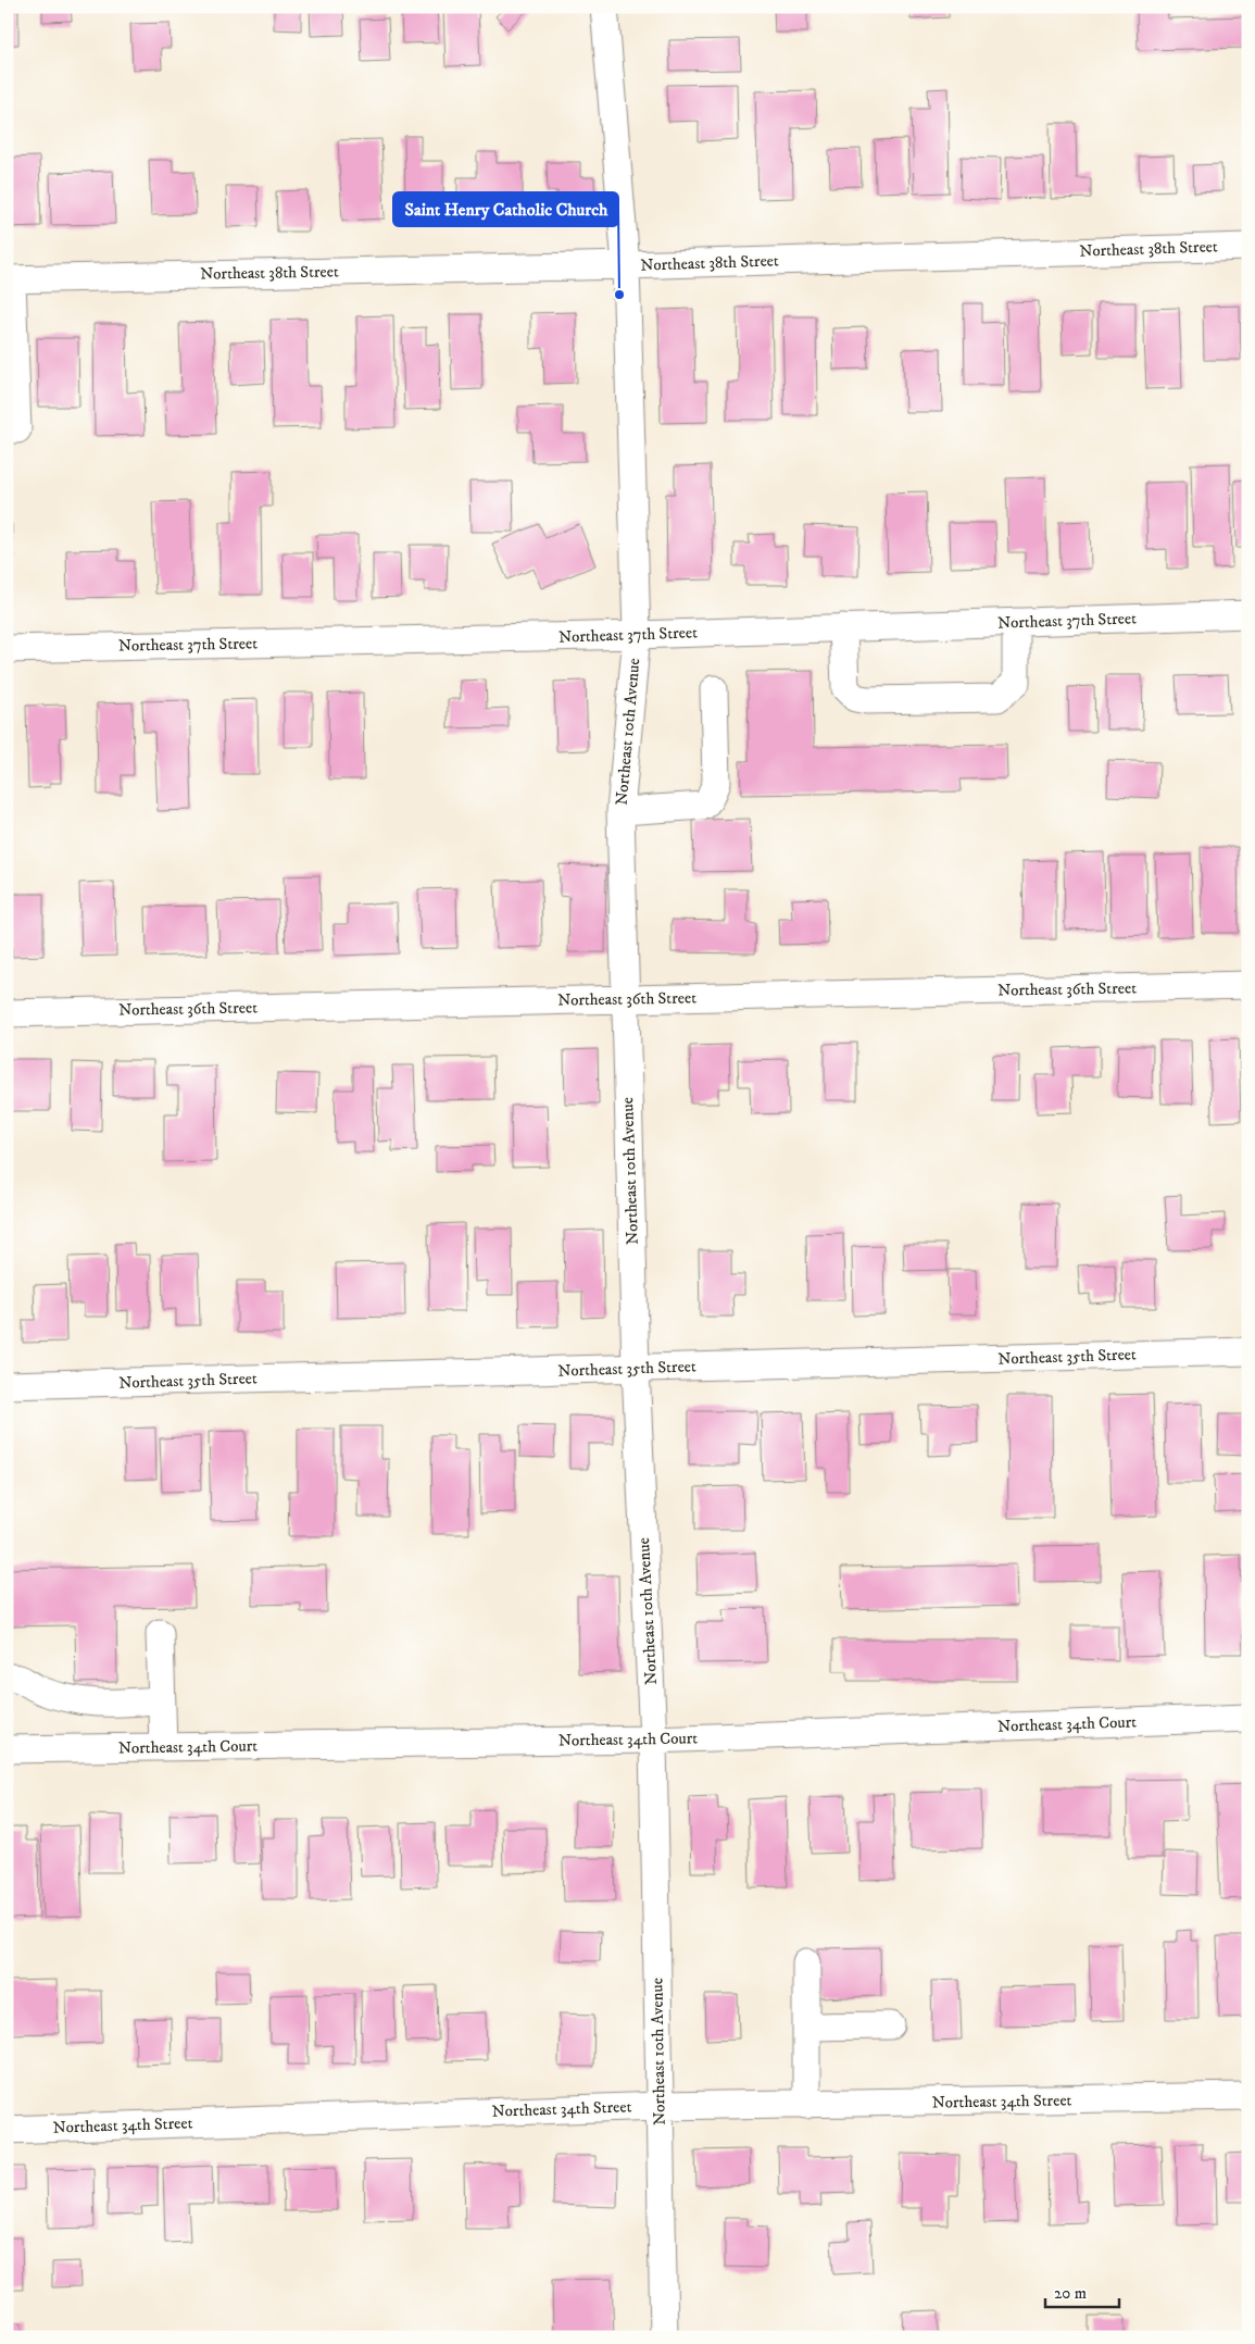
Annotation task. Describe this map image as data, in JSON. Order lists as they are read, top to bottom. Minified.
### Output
{"streets":{"street":["Northeast 38th Street","Northeast 37th Street","Northeast 10th Avenue","Northeast 36th Street","Northeast 35th Street","Northeast 34th Court","Northeast 34th Street"]},"crossings":[["Northeast 38th Street","Northeast 10th Avenue"],["Northeast 37th Street","Northeast 10th Avenue"],["Northeast 10th Avenue","Northeast 36th Street"],["Northeast 10th Avenue","Northeast 35th Street"],["Northeast 10th Avenue","Northeast 34th Court"],["Northeast 10th Avenue","Northeast 34th Street"]],"places":["Saint Henry Catholic Church"],"scale_bar":"20 m"}
